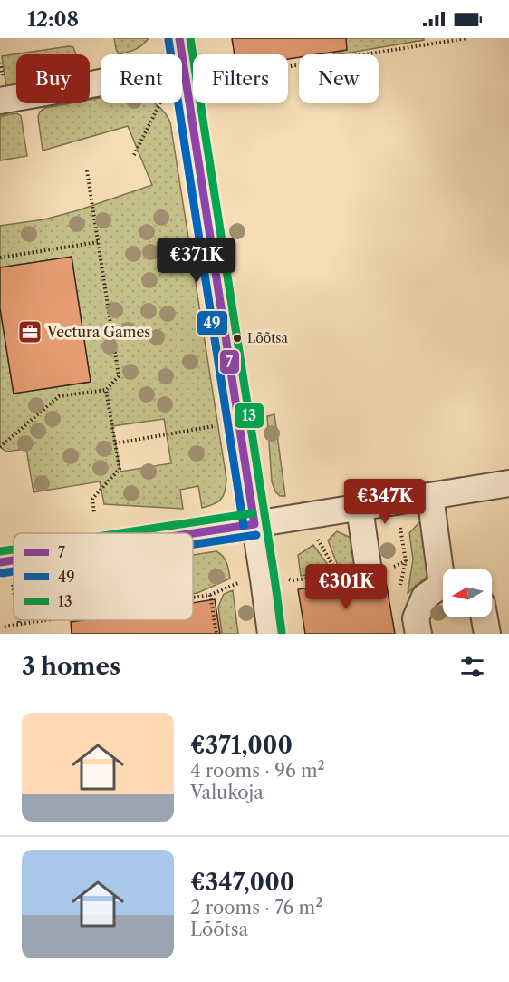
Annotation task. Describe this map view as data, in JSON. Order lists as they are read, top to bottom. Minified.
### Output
{"places":{"office":["Vectura Games"],"other":["Lõõtsa"]},"lines":["transit line 7","transit line 13","transit line 49"],"legend":["7","49","13"],"north":"left","page":{"status":"12:08","chip":["Buy","Rent","Filters","New"],"price":["€371K","€347K","€301K"],"heading":"3 homes","list":[{"name":"€371,000","note":"4 rooms · 96 m² · Valukoja"},{"name":"€347,000","note":"2 rooms · 76 m² · Lõõtsa"}]}}
